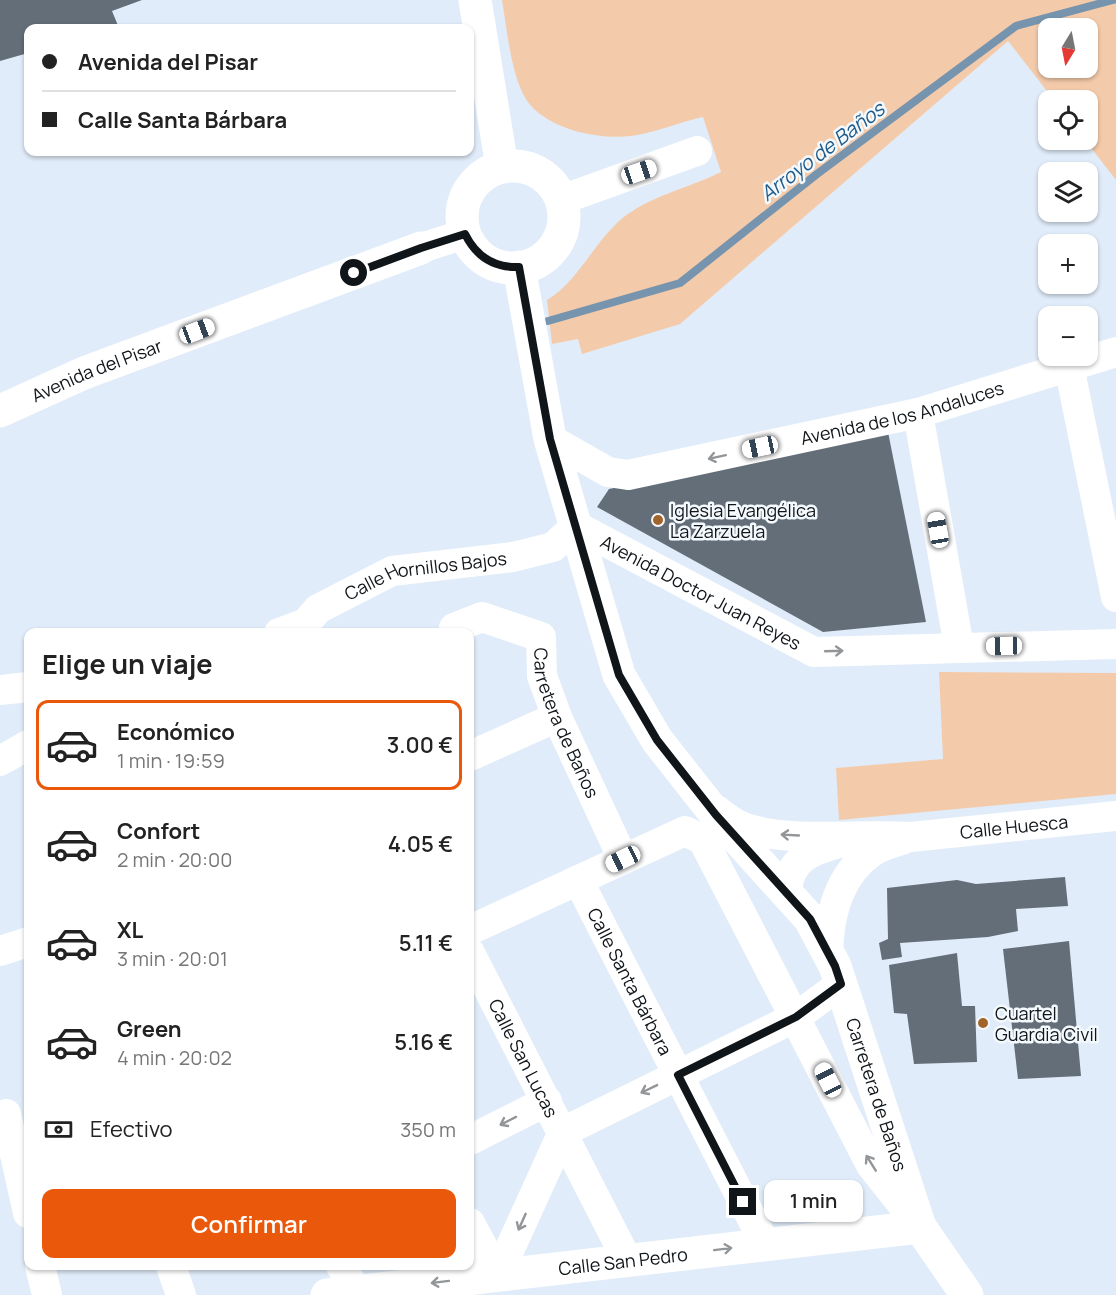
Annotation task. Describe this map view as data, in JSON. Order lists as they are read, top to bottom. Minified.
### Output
{"streets":{"main road":["Avenida del Pisar","Carretera de Baños","Calle San Pedro"],"street":["Avenida de los Andaluces","Calle Hornillos Bajos","Avenida Doctor Juan Reyes","Calle Huesca","Calle Santa Bárbara","Calle San Lucas"]},"crossings":[["Avenida del Pisar","Carretera de Baños"],["Avenida de los Andaluces","Carretera de Baños"],["Calle Hornillos Bajos","Avenida Doctor Juan Reyes"],["Calle Hornillos Bajos","Carretera de Baños"],["Avenida Doctor Juan Reyes","Carretera de Baños"],["Carretera de Baños","Calle Huesca"],["Carretera de Baños","Calle San Pedro"],["Calle Santa Bárbara","Calle San Pedro"],["Calle San Lucas","Calle San Pedro"]],"one_way":["Avenida de los Andaluces","Avenida Doctor Juan Reyes"],"water":["Arroyo de Baños"],"places":["Iglesia Evangélica La Zarzuela","Cuartel Guardia Civil"],"north":"bottom","page":{"map_buttons":["+","−"],"banner":["Avenida del Pisar","Calle Santa Bárbara"],"heading":"Elige un viaje","list":[{"name":"Económico","note":"1 min · 19:59","value":"3.00 €"},{"name":"Confort","note":"2 min · 20:00","value":"4.05 €"},{"name":"XL","note":"3 min · 20:01","value":"5.11 €"},{"name":"Green","note":"4 min · 20:02","value":"5.16 €"}],"pay":["Efectivo","350 m"],"buttons":"Confirmar","bubble":"1 min"}}
